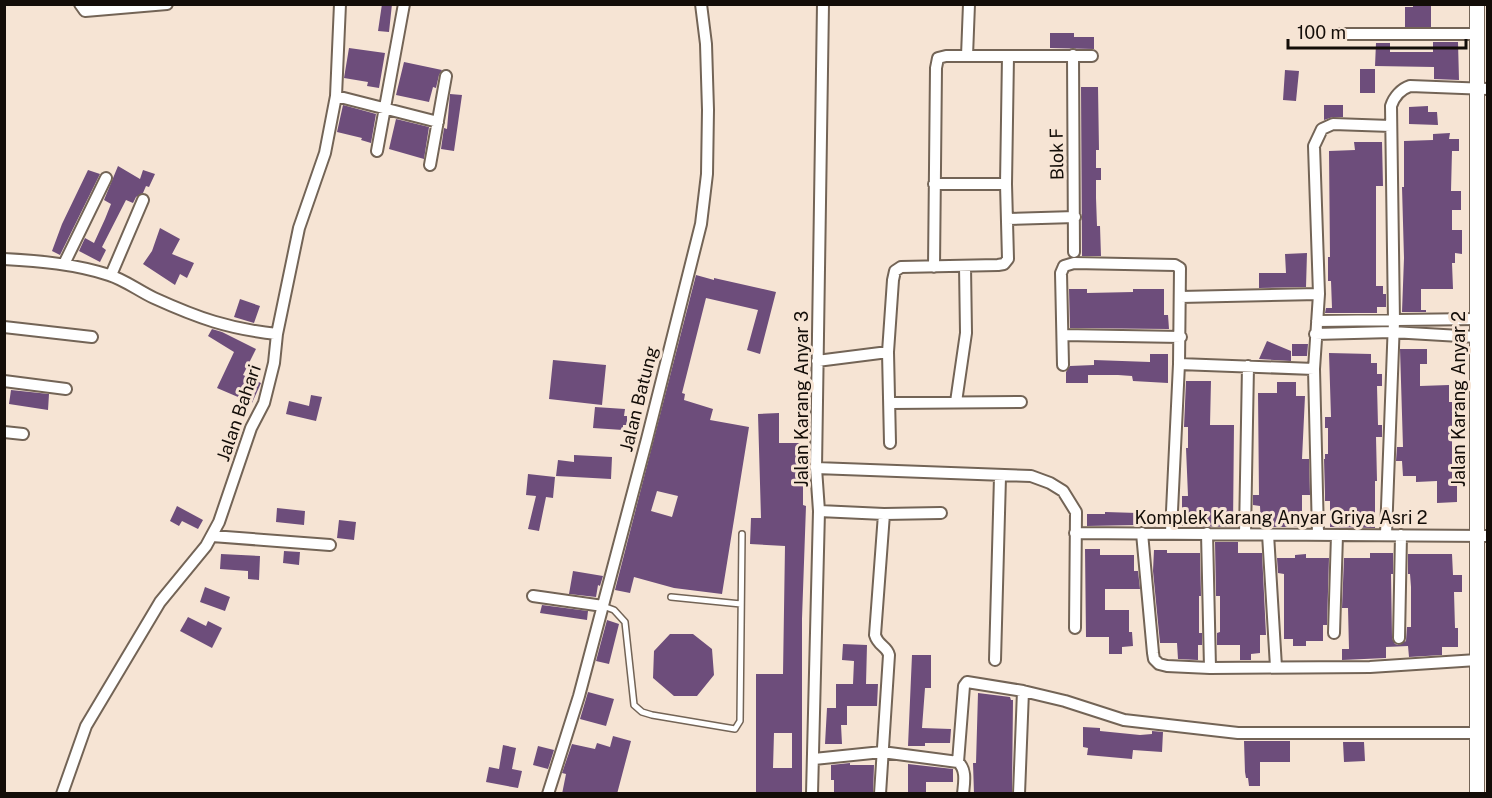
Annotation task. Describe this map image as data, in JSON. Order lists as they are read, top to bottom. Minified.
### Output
{"streets":{"street":["Blok F","Jalan Batung","Jalan Karang Anyar 3","Jalan Karang Anyar 2","Jalan Bahari","Komplek Karang Anyar Griya Asri 2"]},"crossings":[["Jalan Karang Anyar 2","Komplek Karang Anyar Griya Asri 2"]],"scale_bar":"100 m"}
